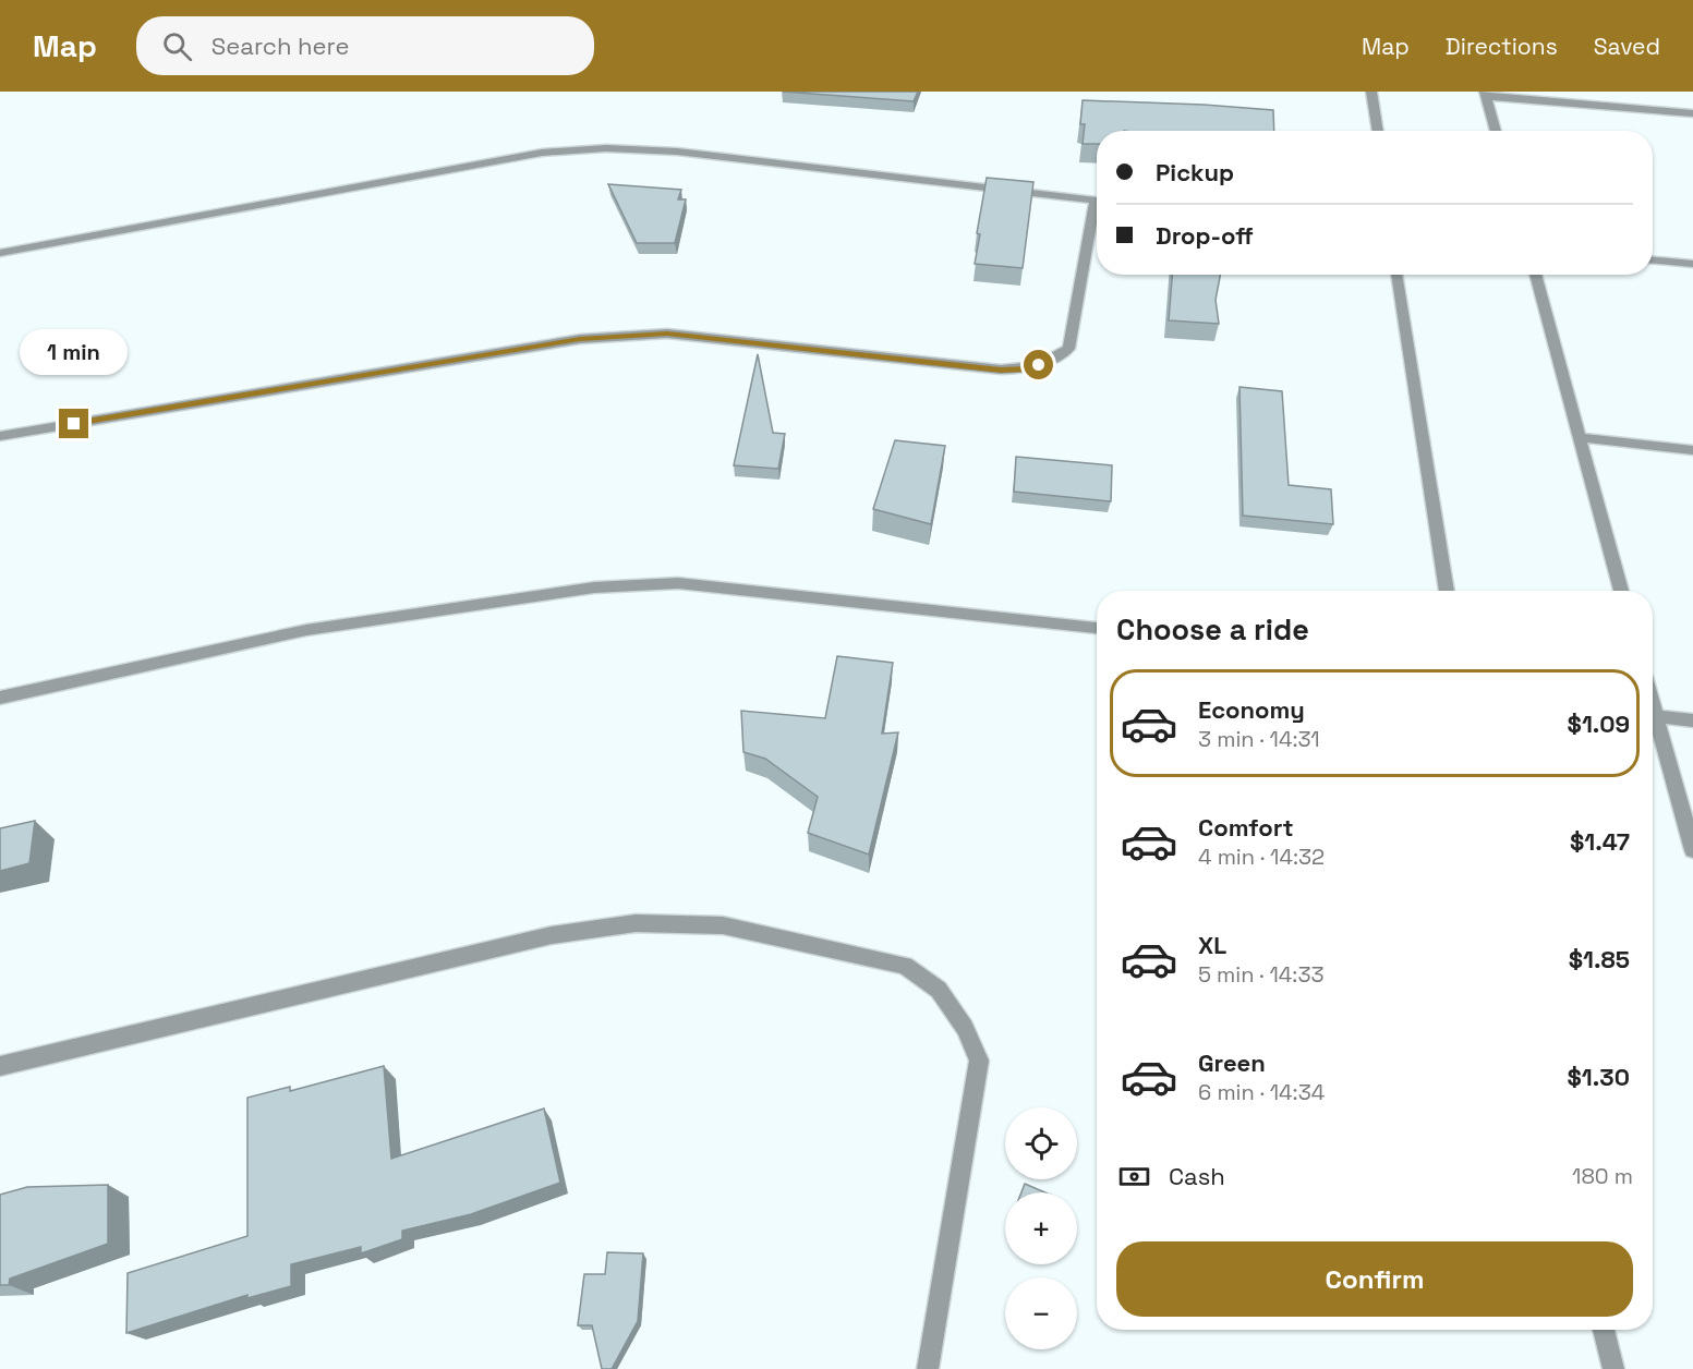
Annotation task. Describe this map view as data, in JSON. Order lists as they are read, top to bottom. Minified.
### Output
{"page":{"header":"Map","search":"Search here","nav":["Map","Directions","Saved"],"banner":["Pickup","Drop-off"],"bubble":"1 min","heading":"Choose a ride","list":[{"name":"Economy","note":"3 min · 14:31","value":"$1.09"},{"name":"Comfort","note":"4 min · 14:32","value":"$1.47"},{"name":"XL","note":"5 min · 14:33","value":"$1.85"},{"name":"Green","note":"6 min · 14:34","value":"$1.30"}],"map_buttons":["+","−"],"pay":["Cash","180 m"],"buttons":"Confirm"}}
